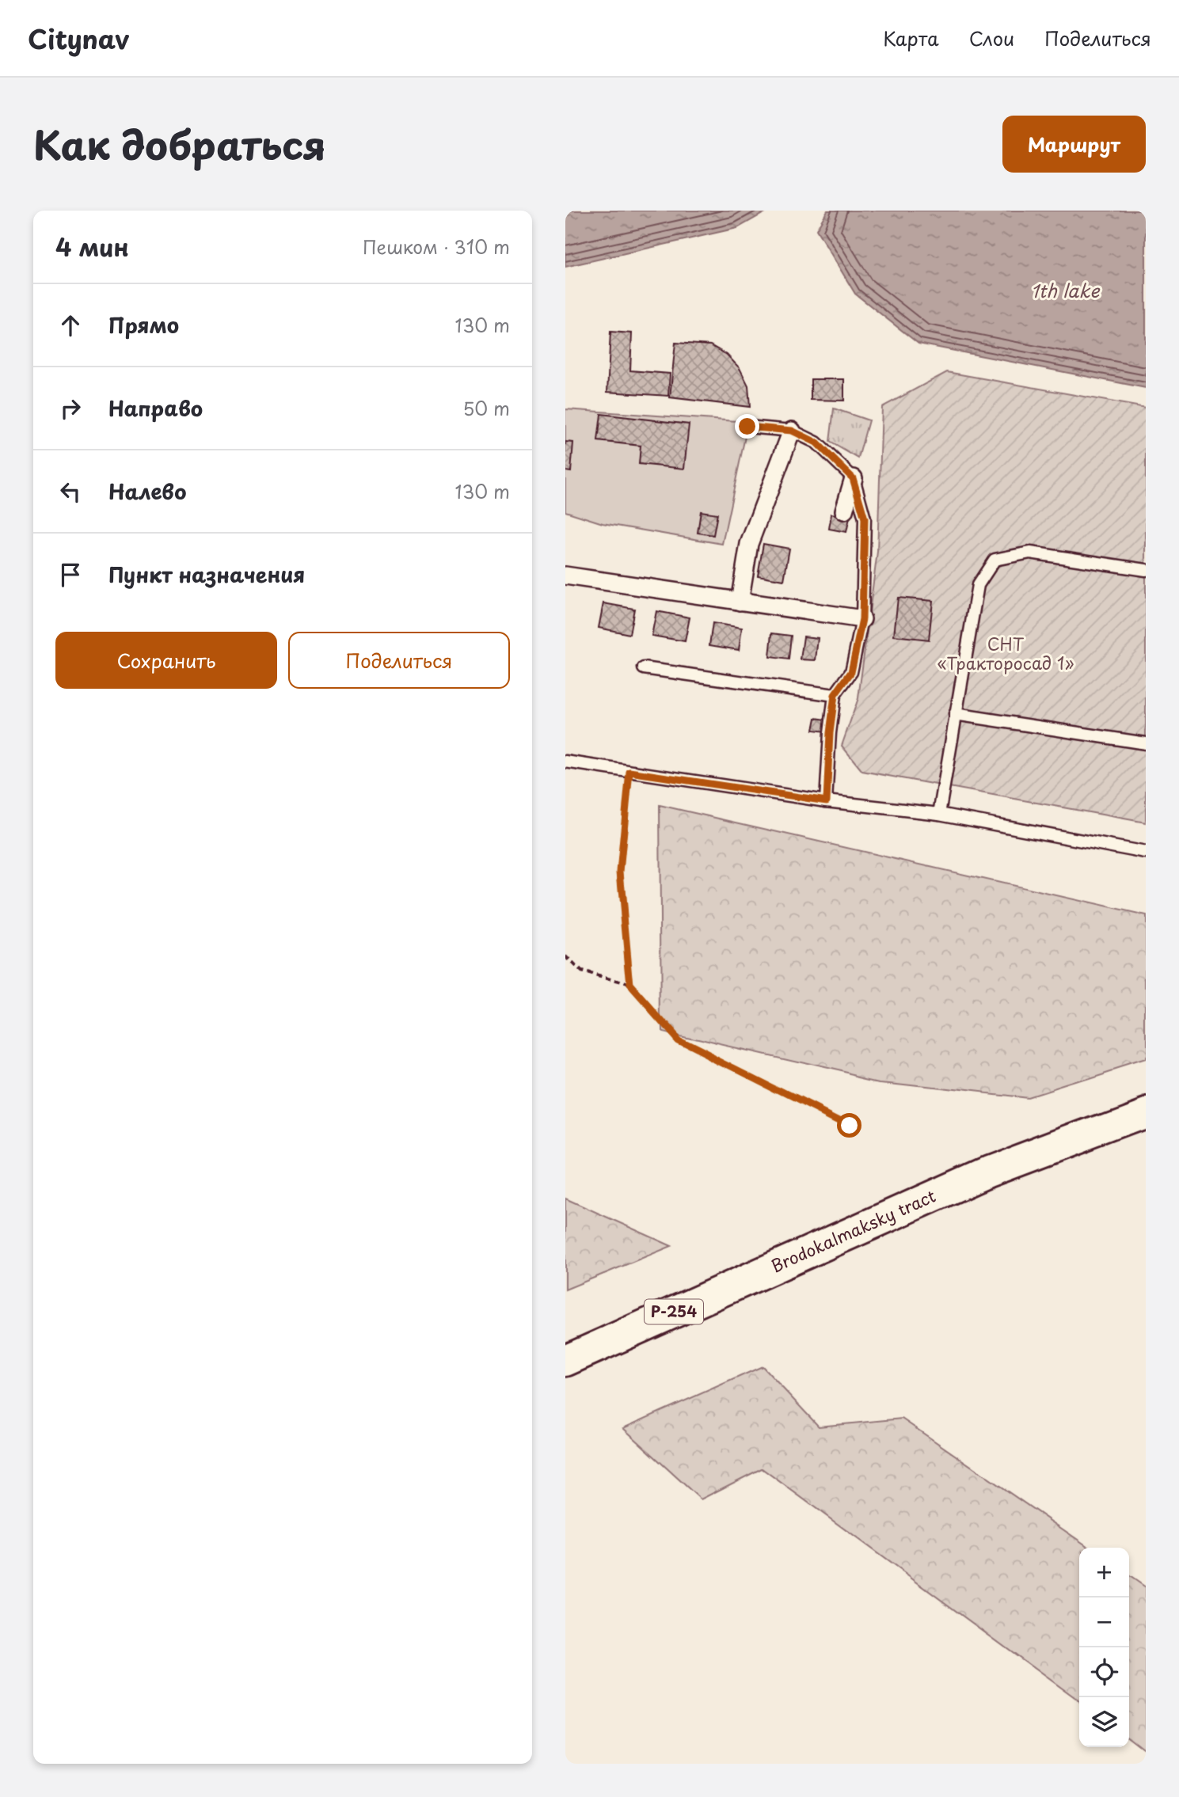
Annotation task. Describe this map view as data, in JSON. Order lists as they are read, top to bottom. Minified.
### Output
{"streets":{"main road":["Brodokalmaksky tract","Р-254"]},"water":["1th lake"],"parks":["СНТ «Тракторосад 1»"],"page":{"header":"Citynav","nav":["Карта","Слои","Поделиться"],"title":"Как добраться","buttons":["Маршрут",["Сохранить","Поделиться"]],"heading":["4 мин","Пешком · 310 m"],"list":[["Прямо","130 m"],["Направо","50 m"],["Налево","130 m"],"Пункт назначения"],"map_buttons":["+","−"]}}
